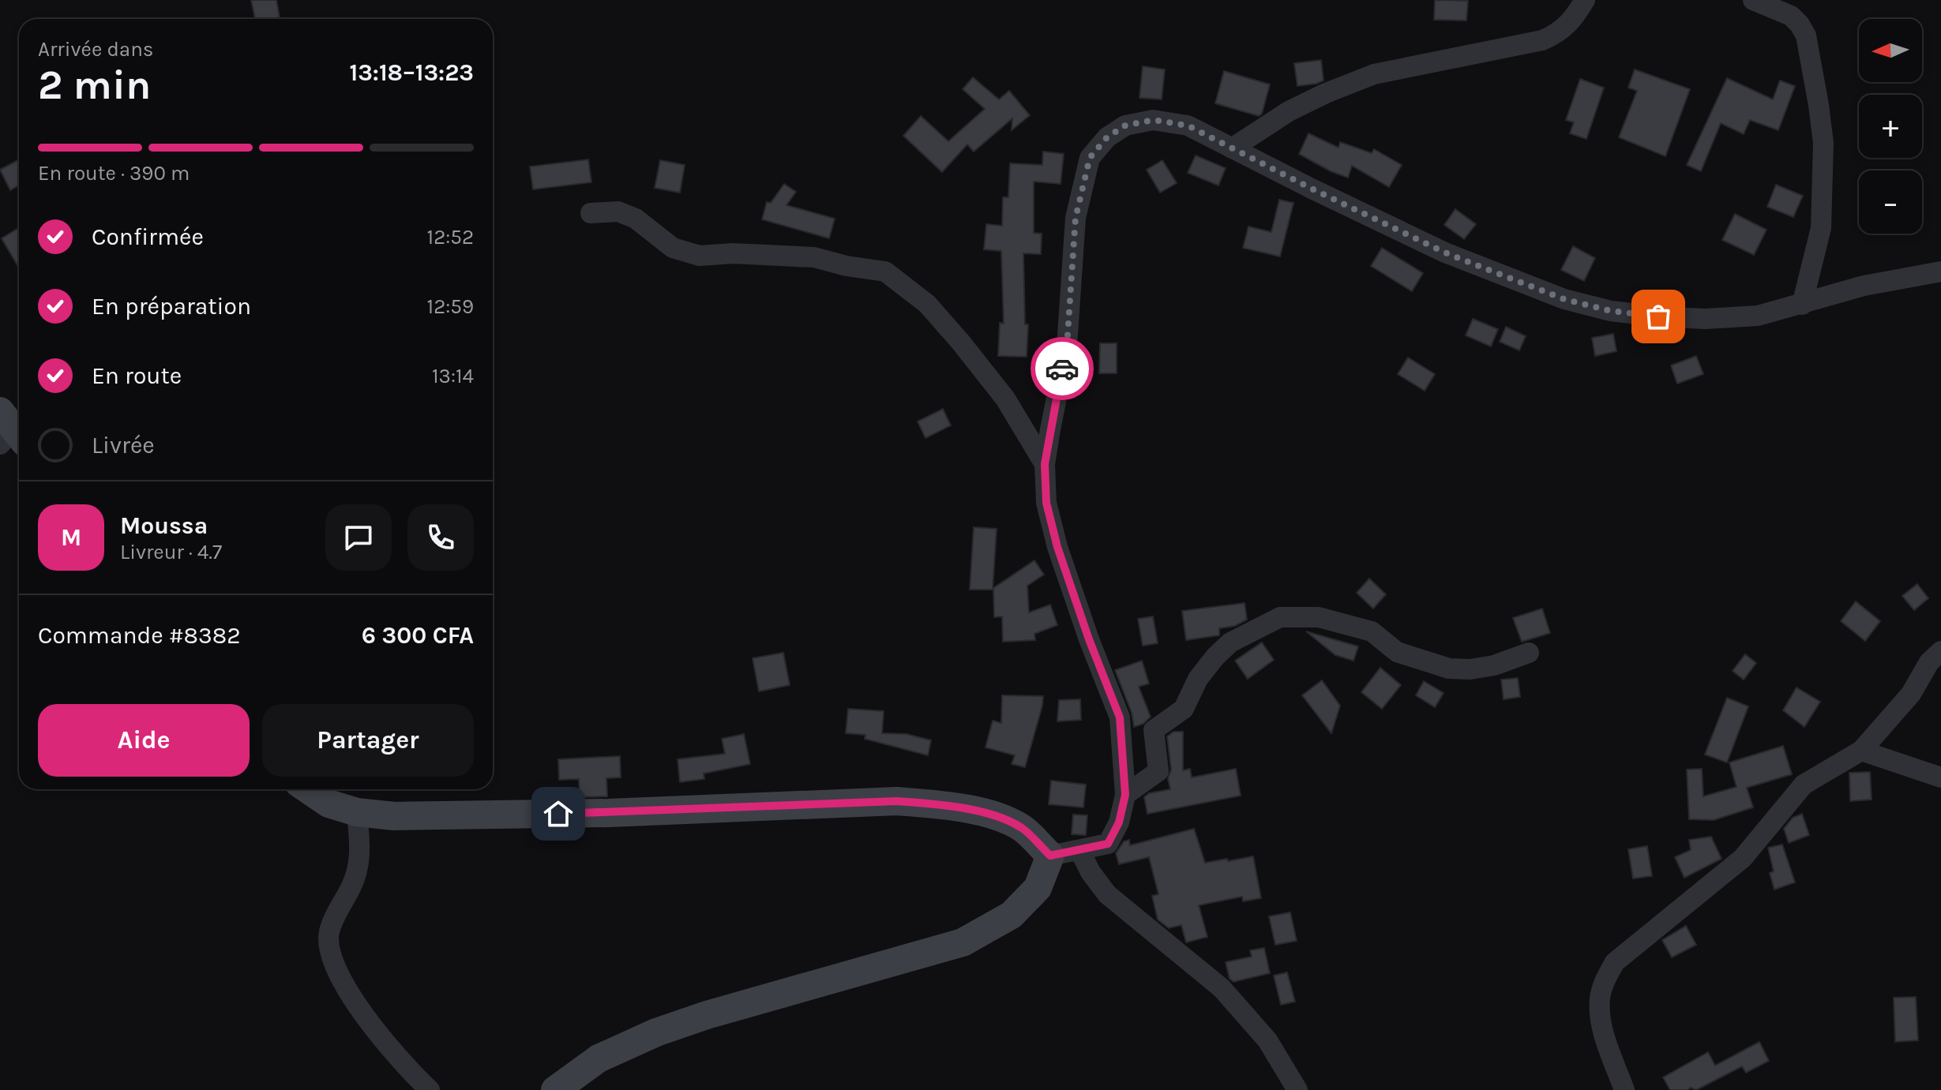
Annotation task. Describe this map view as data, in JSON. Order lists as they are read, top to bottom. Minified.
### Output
{"north":"left","page":{"map_buttons":["+","−"],"heading":["2 min","Arrivée dans","13:18–13:23"],"panel":["Moussa","Livreur · 4.7","Commande #8382","6 300 CFA"],"bar":"En route · 390 m","list":[["Confirmée","12:52"],["En préparation","12:59"],["En route","13:14"],"Livrée"],"round":"M","buttons":["Aide","Partager"]}}
